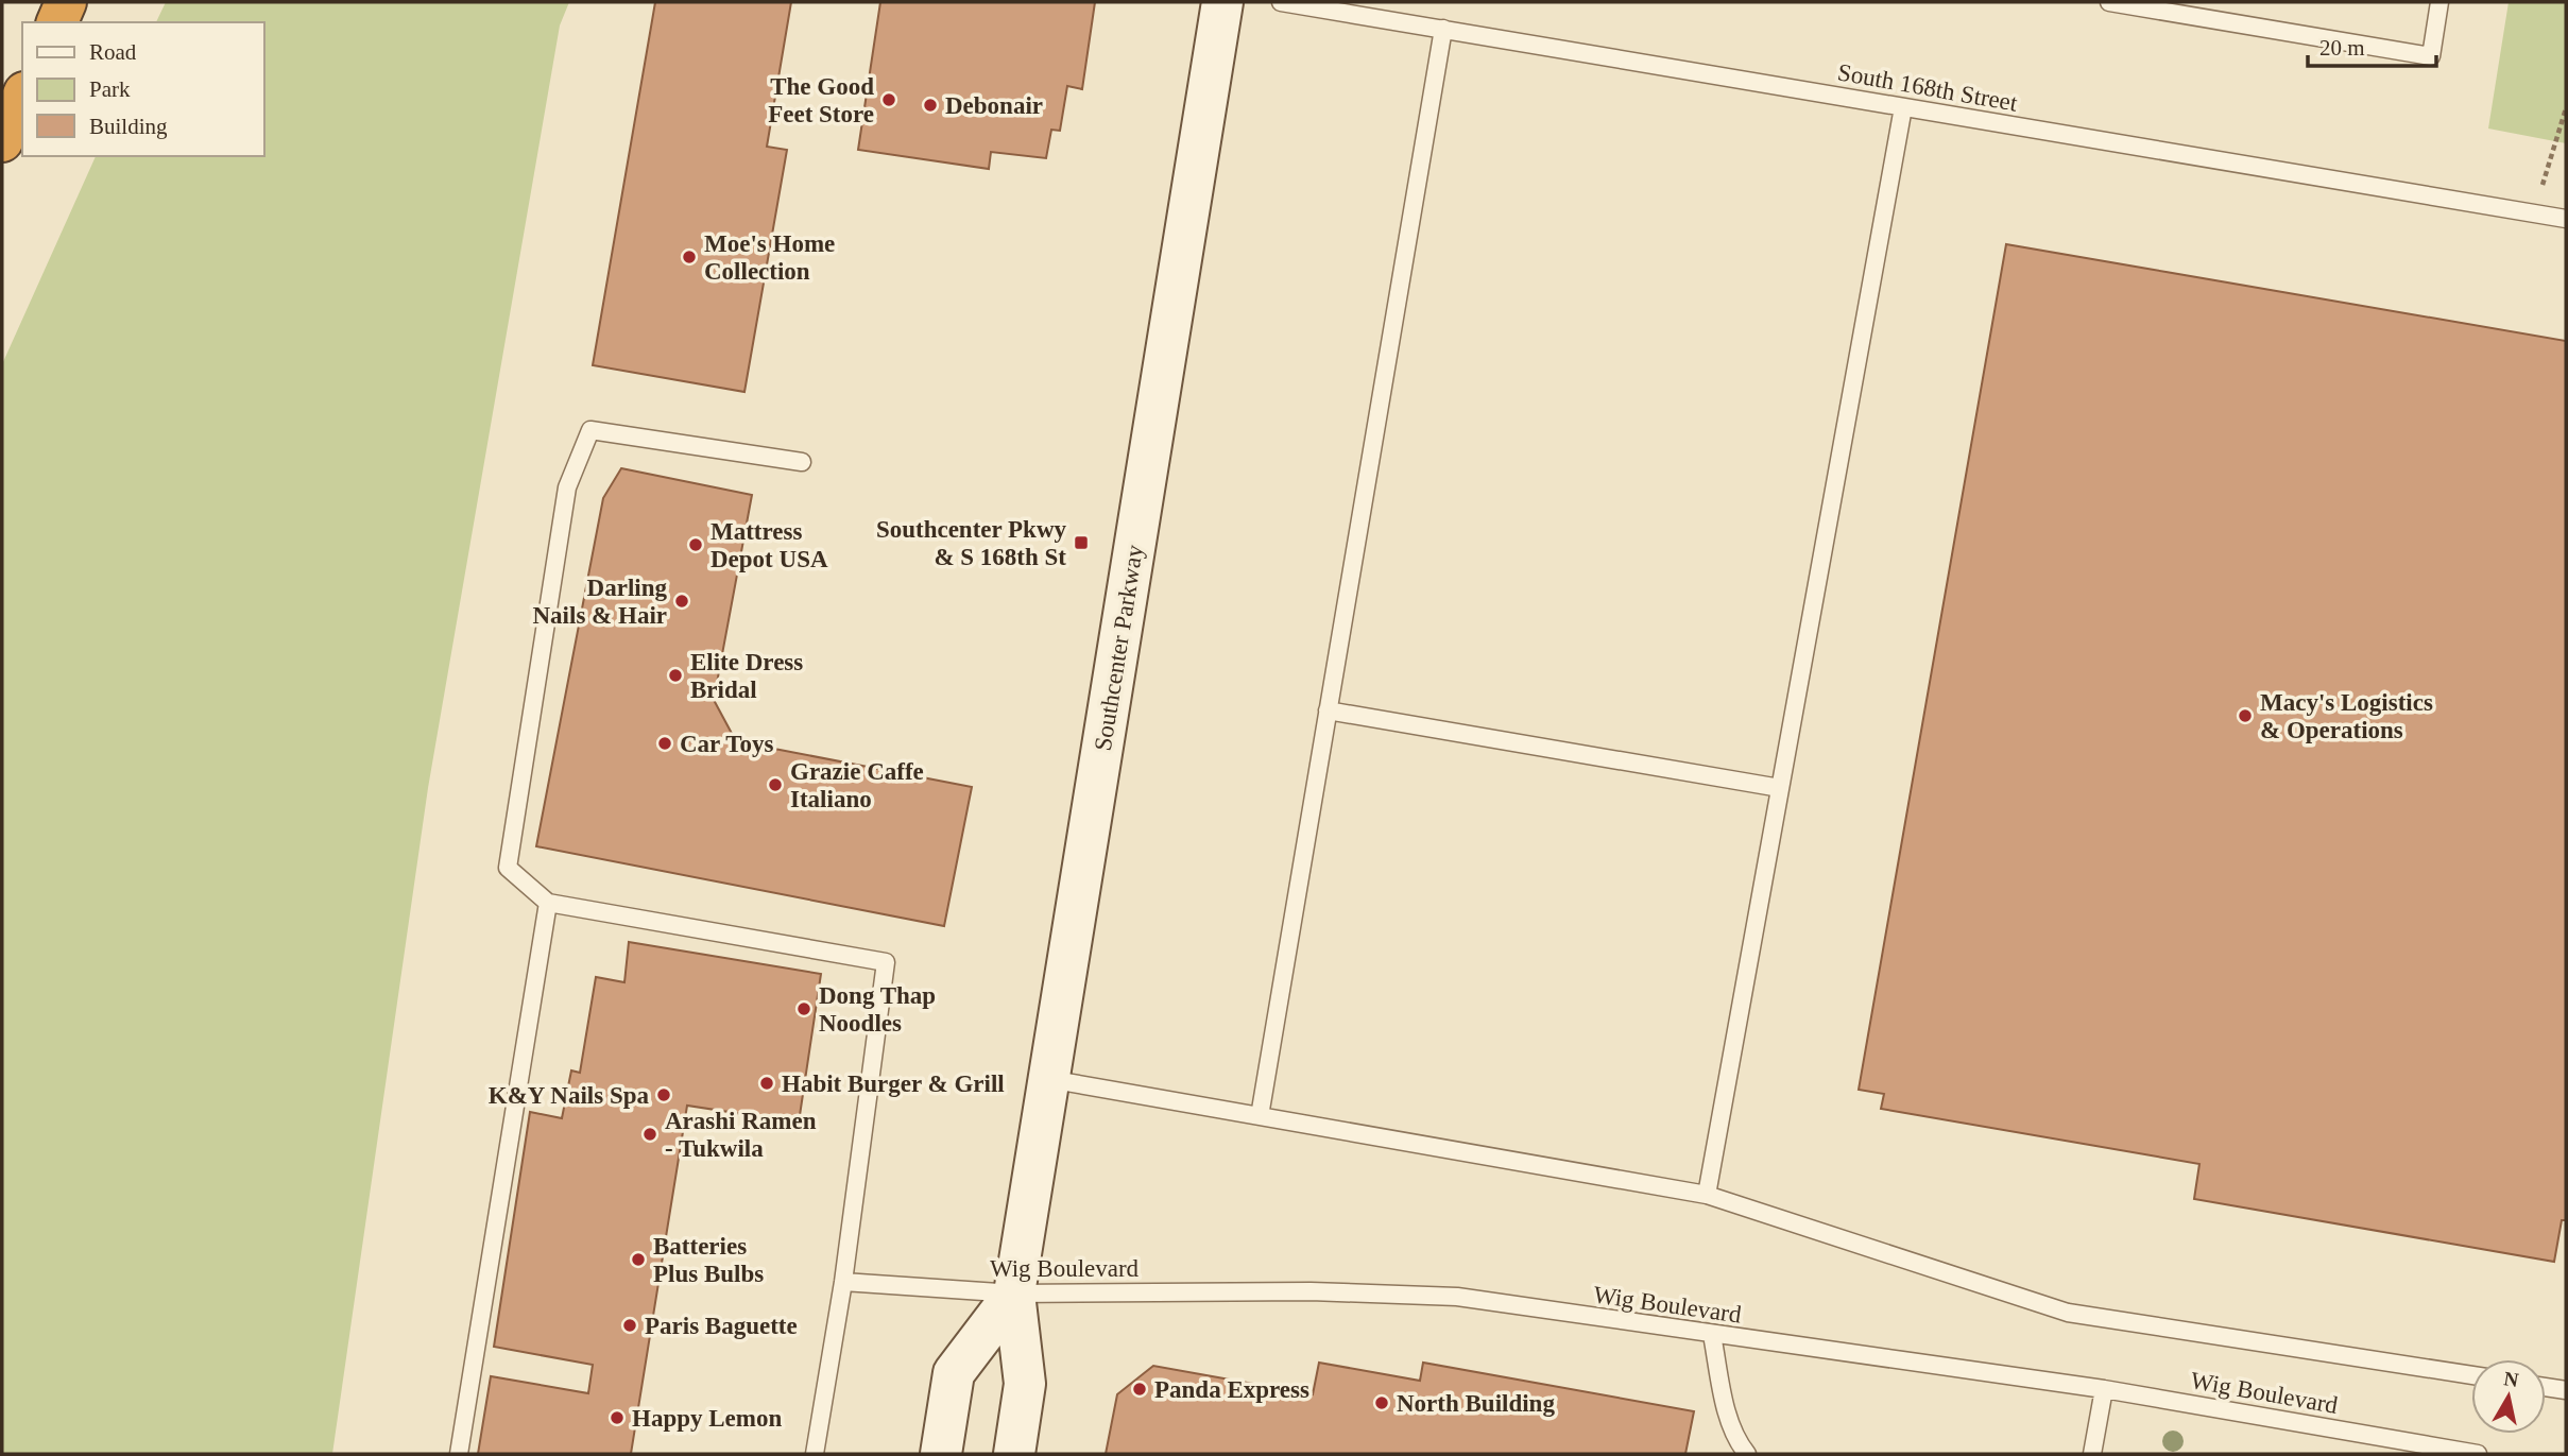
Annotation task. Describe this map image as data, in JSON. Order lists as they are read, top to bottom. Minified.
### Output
{"streets":{"main road":["Southcenter Parkway"],"lane":["South 168th Street","Wig Boulevard"]},"crossings":[["Southcenter Parkway","Wig Boulevard"]],"places":{"other":["The Good Feet Store","Debonair","Moe's Home Collection","Mattress Depot USA","Darling Nails & Hair","Elite Dress Bridal","Macy's Logistics & Operations","Car Toys","Grazie Caffe Italiano","Dong Thap Noodles","Habit Burger & Grill","K&Y Nails Spa","Arashi Ramen - Tukwila","Batteries Plus Bulbs","Paris Baguette","Panda Express","North Building","Happy Lemon"],"transit":["Southcenter Pkwy & S 168th St"]},"legend":["Road","Park","Building"],"scale_bar":"20 m","north":"top"}
